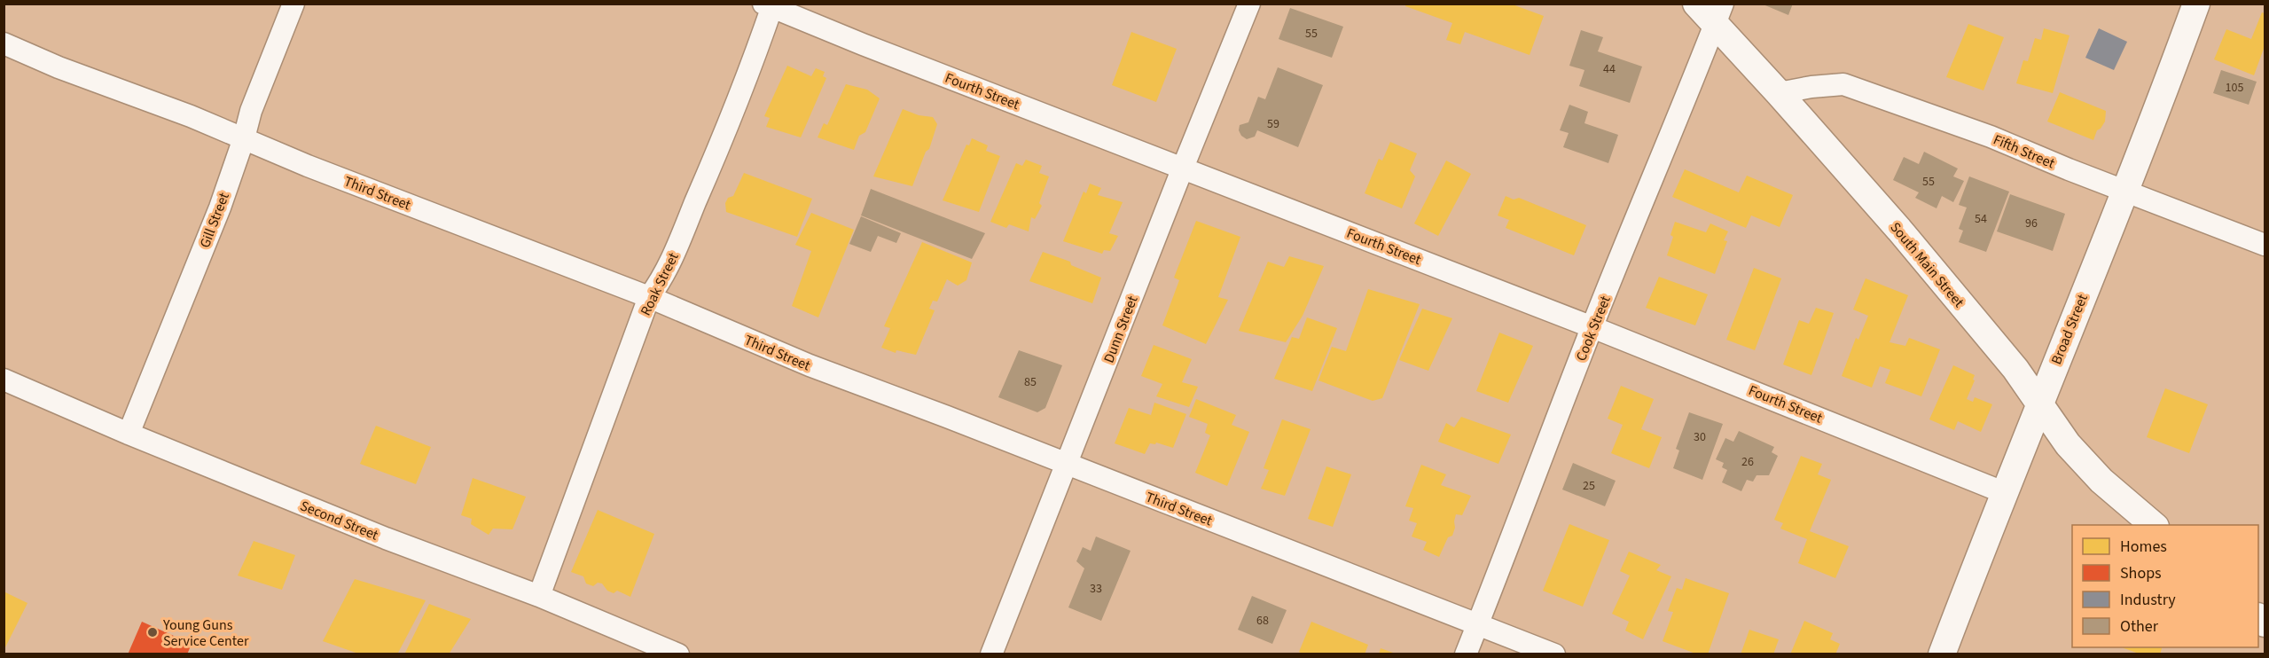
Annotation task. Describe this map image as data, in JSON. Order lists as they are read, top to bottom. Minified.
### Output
{"streets":{"street":["Fourth Street","Fifth Street","Third Street","Gill Street","South Main Street","Roak Street","Cook Street","Dunn Street","Broad Street","Second Street"]},"crossings":[["Fourth Street","Roak Street"],["Fourth Street","Cook Street"],["Fourth Street","Dunn Street"],["Fourth Street","Broad Street"],["Fifth Street","South Main Street"],["Fifth Street","Broad Street"],["Third Street","Gill Street"],["Third Street","Roak Street"],["Third Street","Cook Street"],["Third Street","Dunn Street"],["Gill Street","Second Street"],["South Main Street","Cook Street"],["South Main Street","Broad Street"],["Roak Street","Second Street"]],"places":["Young Guns Service Center"],"house_numbers":["55","44","105","59","55","54","96","85","30","26","25","33","68"],"legend":["Homes","Shops","Industry","Other"]}
